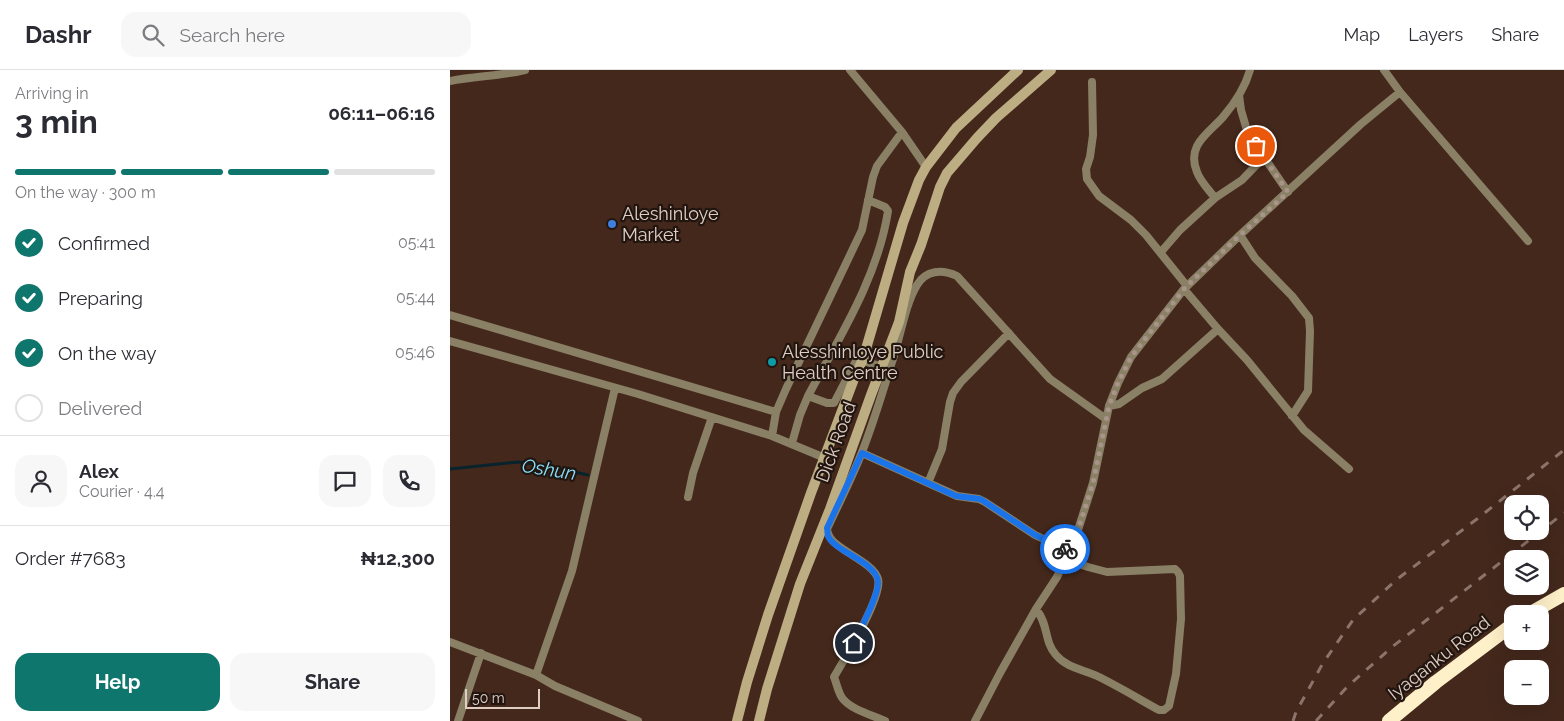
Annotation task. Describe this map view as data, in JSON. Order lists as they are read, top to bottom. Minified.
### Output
{"streets":{"highway":["Iyaganku Road"],"main road":["Dick Road"]},"water":["Oshun"],"places":["Aleshinloye Market","Alesshinloye Public Health Centre"],"scale_bar":"50 m","page":{"header":"Dashr","search":"Search here","nav":["Map","Layers","Share"],"heading":["3 min","Arriving in","06:11–06:16"],"panel":["Alex","Courier · 4.4","Order #7683","₦12,300"],"bar":"On the way · 300 m","list":[["Confirmed","05:41"],["Preparing","05:44"],["On the way","05:46"],"Delivered"],"map_buttons":["+","−"],"buttons":["Help","Share"],"scale":"50 m"}}
